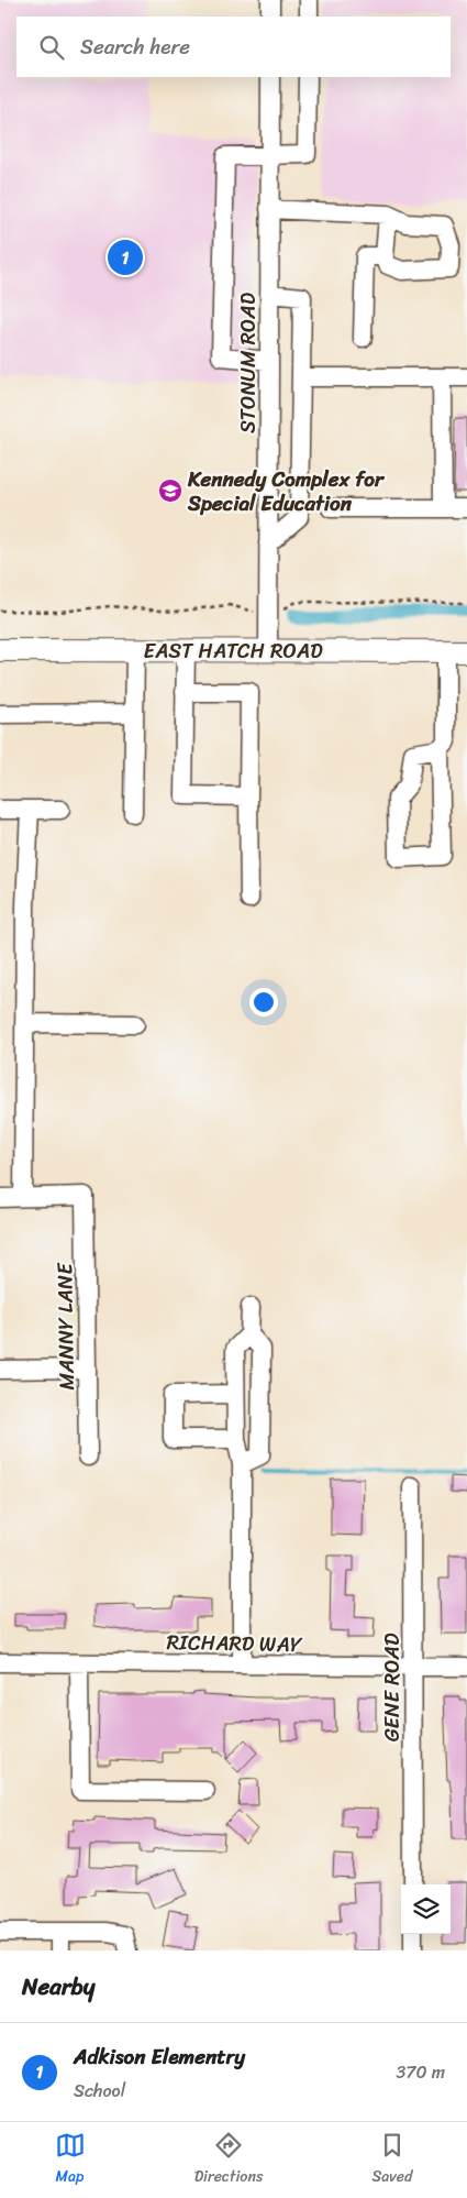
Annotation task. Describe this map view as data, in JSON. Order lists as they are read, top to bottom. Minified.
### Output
{"streets":{"main road":["EAST HATCH ROAD"],"street":["STONUM ROAD","MANNY LANE","RICHARD WAY","GENE ROAD"]},"crossings":[["STONUM ROAD","EAST HATCH ROAD"],["RICHARD WAY","GENE ROAD"]],"places":{"school or university":["Kennedy Complex for Special Education"]},"page":{"search":"Search here","pins":"1","heading":"Nearby","list":[{"mark":"1","name":"Adkison Elementry","note":"School","value":"370 m"}],"nav":["Map","Directions","Saved"]}}
